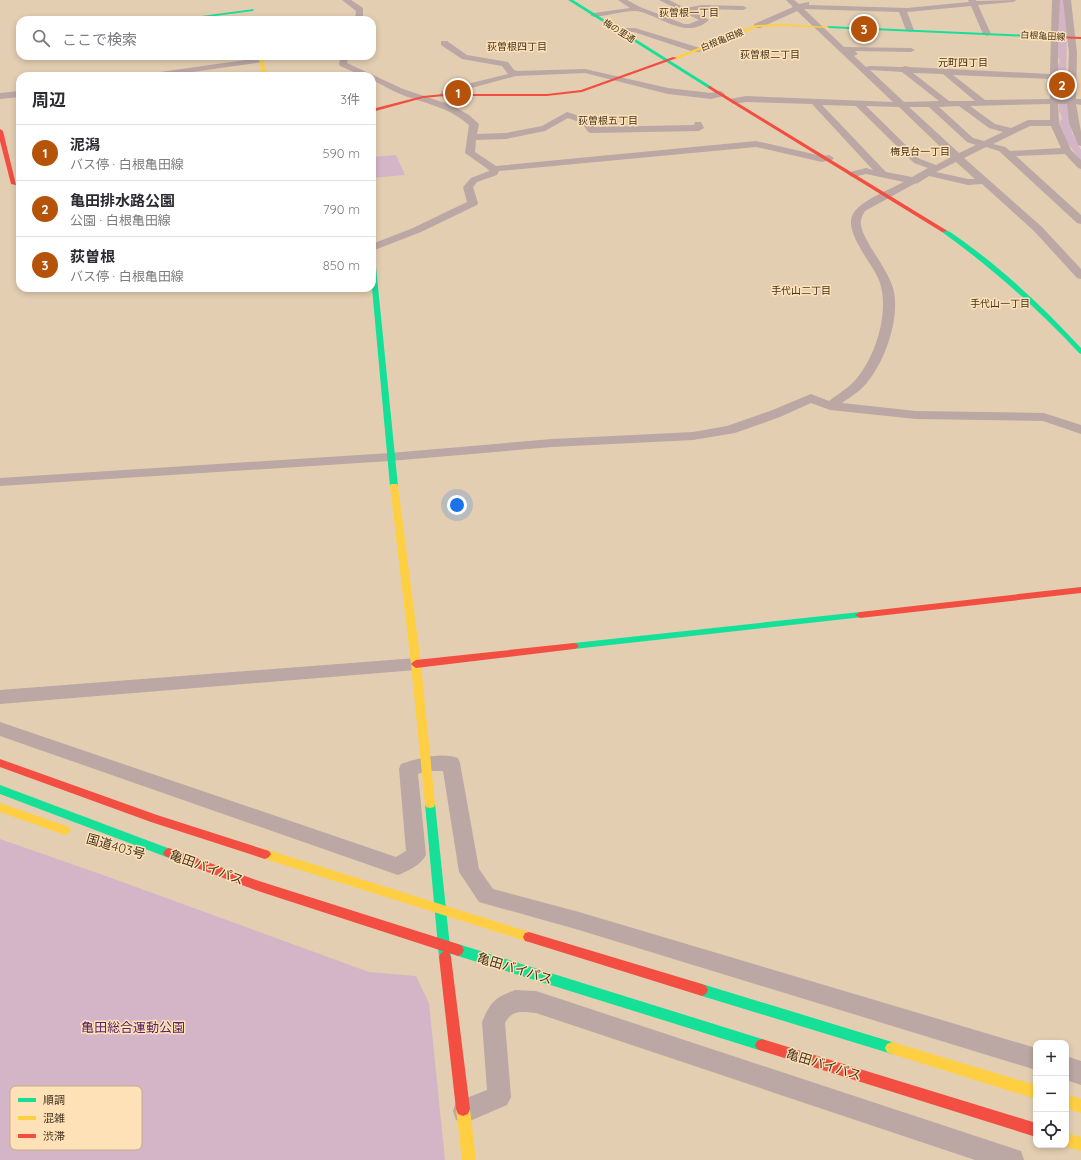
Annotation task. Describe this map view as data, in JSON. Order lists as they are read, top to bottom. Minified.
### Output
{"streets":{"main road":["梅の里通","白根亀田線","国道403号","亀田バイパス"]},"crossings":[["梅の里通","白根亀田線"],["国道403号","亀田バイパス"]],"districts":["荻曽根一丁目","荻曽根四丁目","荻曽根二丁目","元町四丁目","荻曽根五丁目","梅見台一丁目","手代山二丁目","手代山一丁目"],"parks":["亀田総合運動公園"],"legend":["順調","混雑","渋滞"],"page":{"pins":["3","2","1"],"search":"ここで検索","heading":["周辺","3件"],"list":[{"mark":"1","name":"泥潟","note":"バス停 · 白根亀田線","value":"590 m"},{"mark":"2","name":"亀田排水路公園","note":"公園 · 白根亀田線","value":"790 m"},{"mark":"3","name":"荻曽根","note":"バス停 · 白根亀田線","value":"850 m"}],"map_buttons":["+","−"]}}
